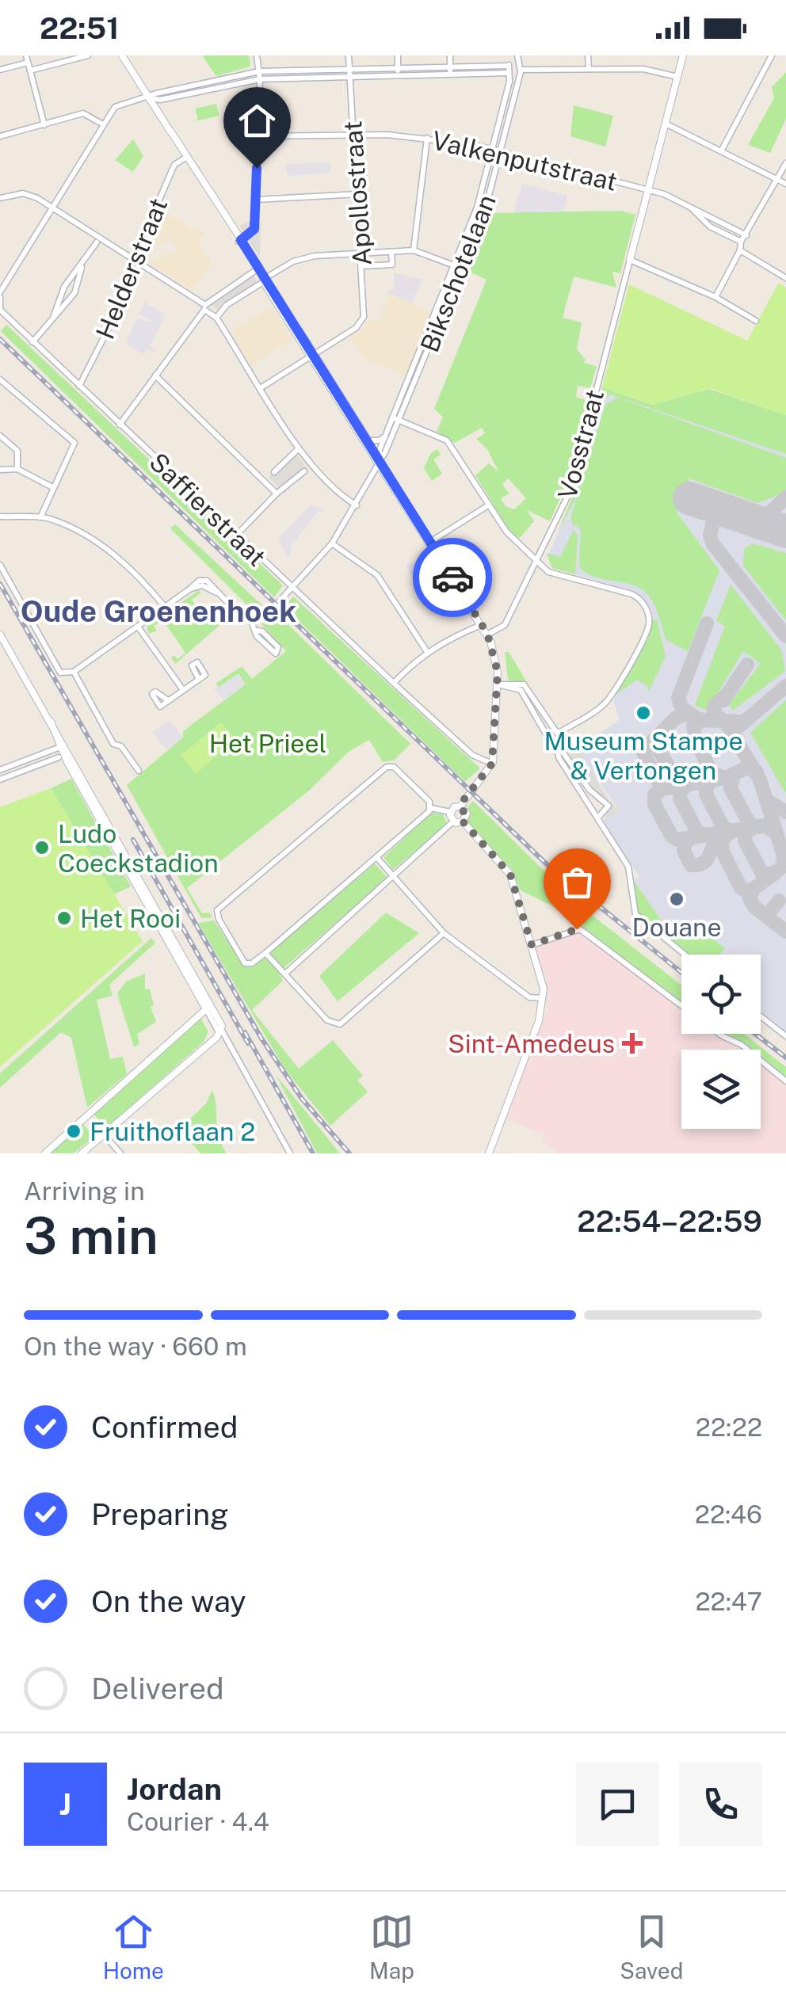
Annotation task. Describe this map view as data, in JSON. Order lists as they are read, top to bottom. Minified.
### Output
{"streets":{"street":["Valkenputstraat","Apollostraat","Helderstraat","Bikschotelaan","Vosstraat","Saffierstraat"]},"crossings":[["Valkenputstraat","Apollostraat"],["Valkenputstraat","Bikschotelaan"],["Valkenputstraat","Vosstraat"],["Helderstraat","Saffierstraat"],["Bikschotelaan","Saffierstraat"]],"districts":["Oude Groenenhoek"],"parks":["Het Prieel"],"places":{"other":["Museum Stampe & Vertongen","Ludo Coeckstadion","Douane","Het Rooi","Fruithoflaan 2"],"health":["Sint-Amedeus"]},"page":{"status":"22:51","heading":["3 min","Arriving in","22:54–22:59"],"panel":["Jordan","Courier · 4.4"],"bar":"On the way · 660 m","list":[["Confirmed","22:22"],["Preparing","22:46"],["On the way","22:47"],"Delivered"],"round":"J","tabs":["Home","Map","Saved"]}}
